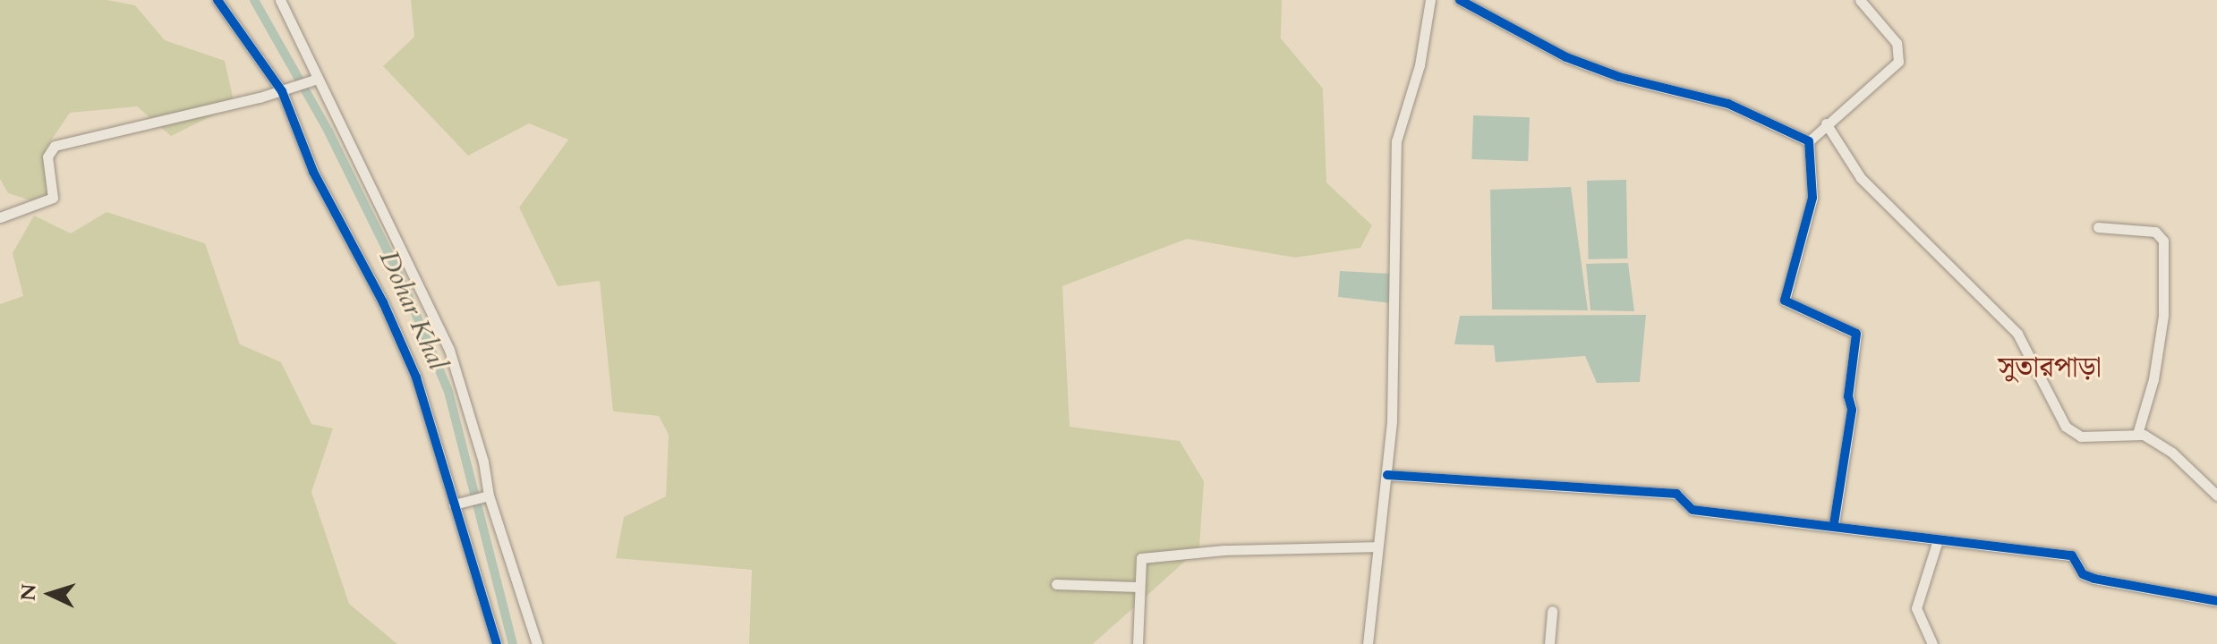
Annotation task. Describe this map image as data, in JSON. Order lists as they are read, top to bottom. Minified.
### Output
{"districts":["সুতারপাড়া"],"water":["Dohar Khal"],"north":"left"}
